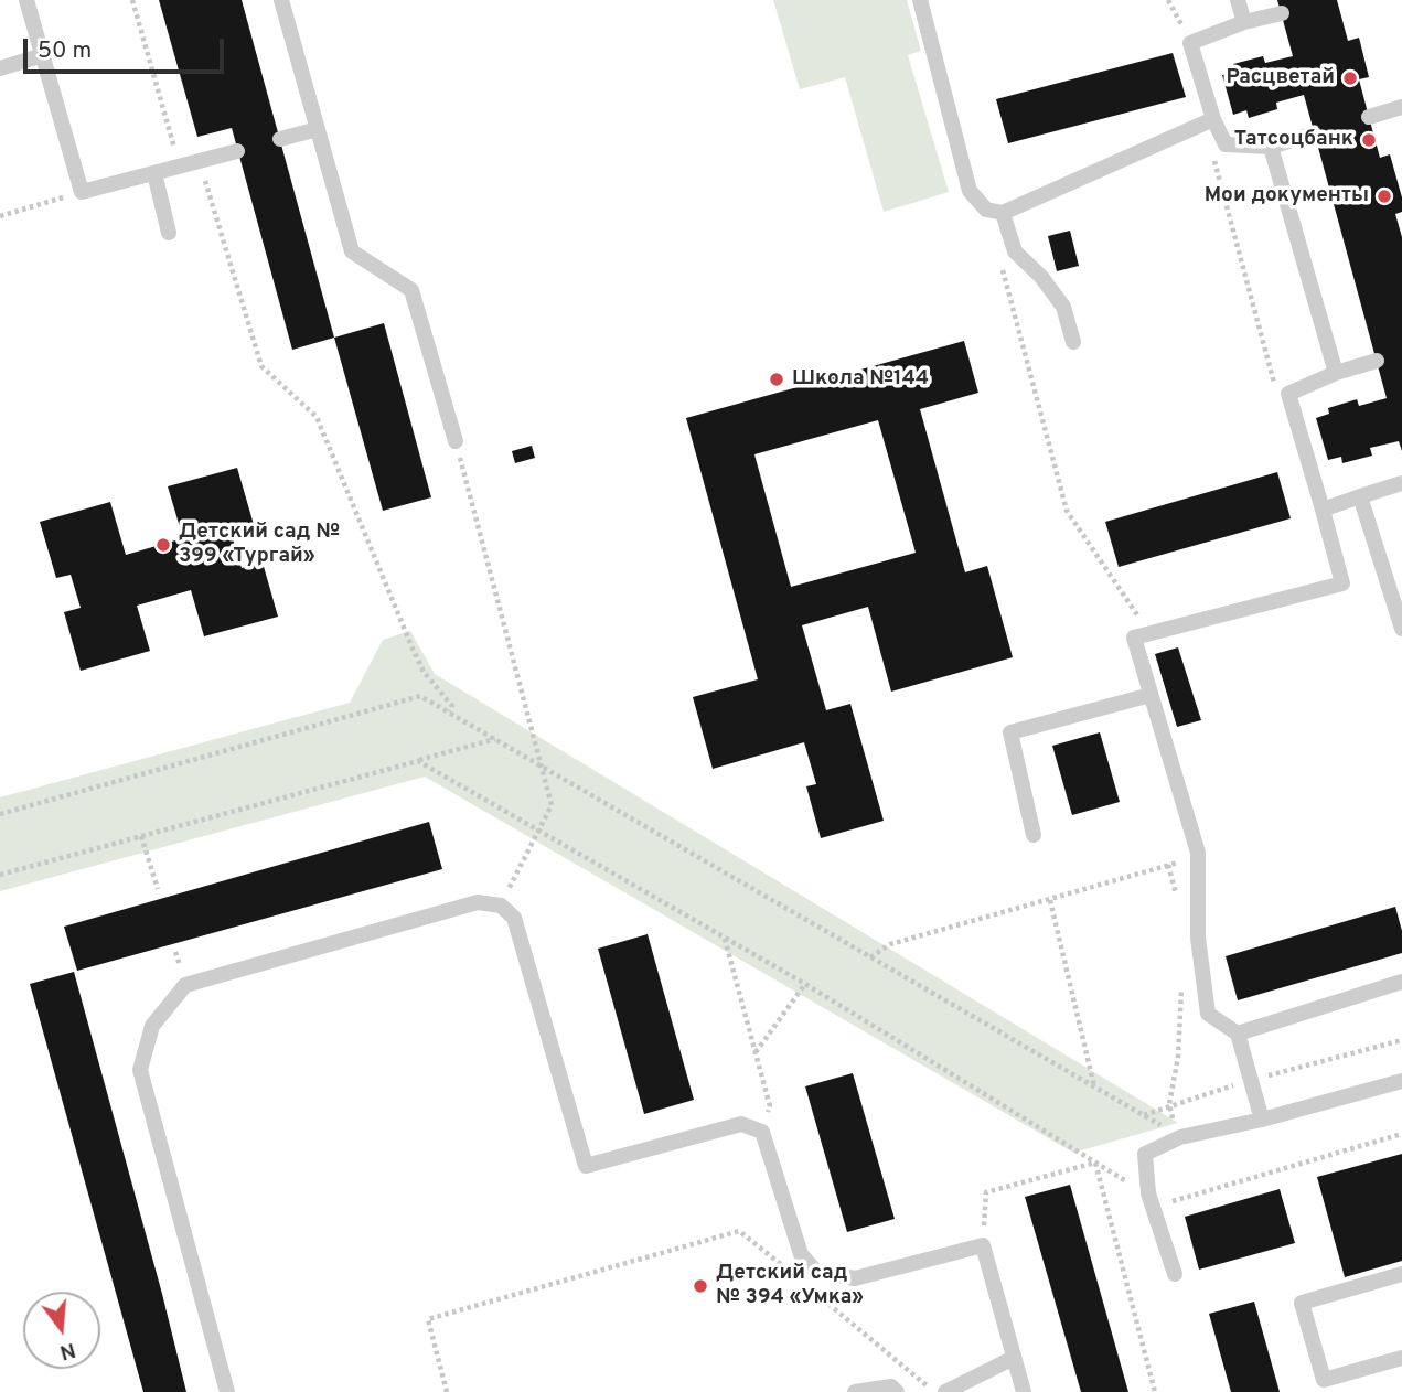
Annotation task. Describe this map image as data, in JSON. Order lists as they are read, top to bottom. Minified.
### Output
{"places":["Расцветай","Татсоцбанк","Мои документы","Школа №144","Детский сад № 399 «Тургай»","Детский сад № 394 «Умка»"],"scale_bar":"50 m","north":"bottom"}
